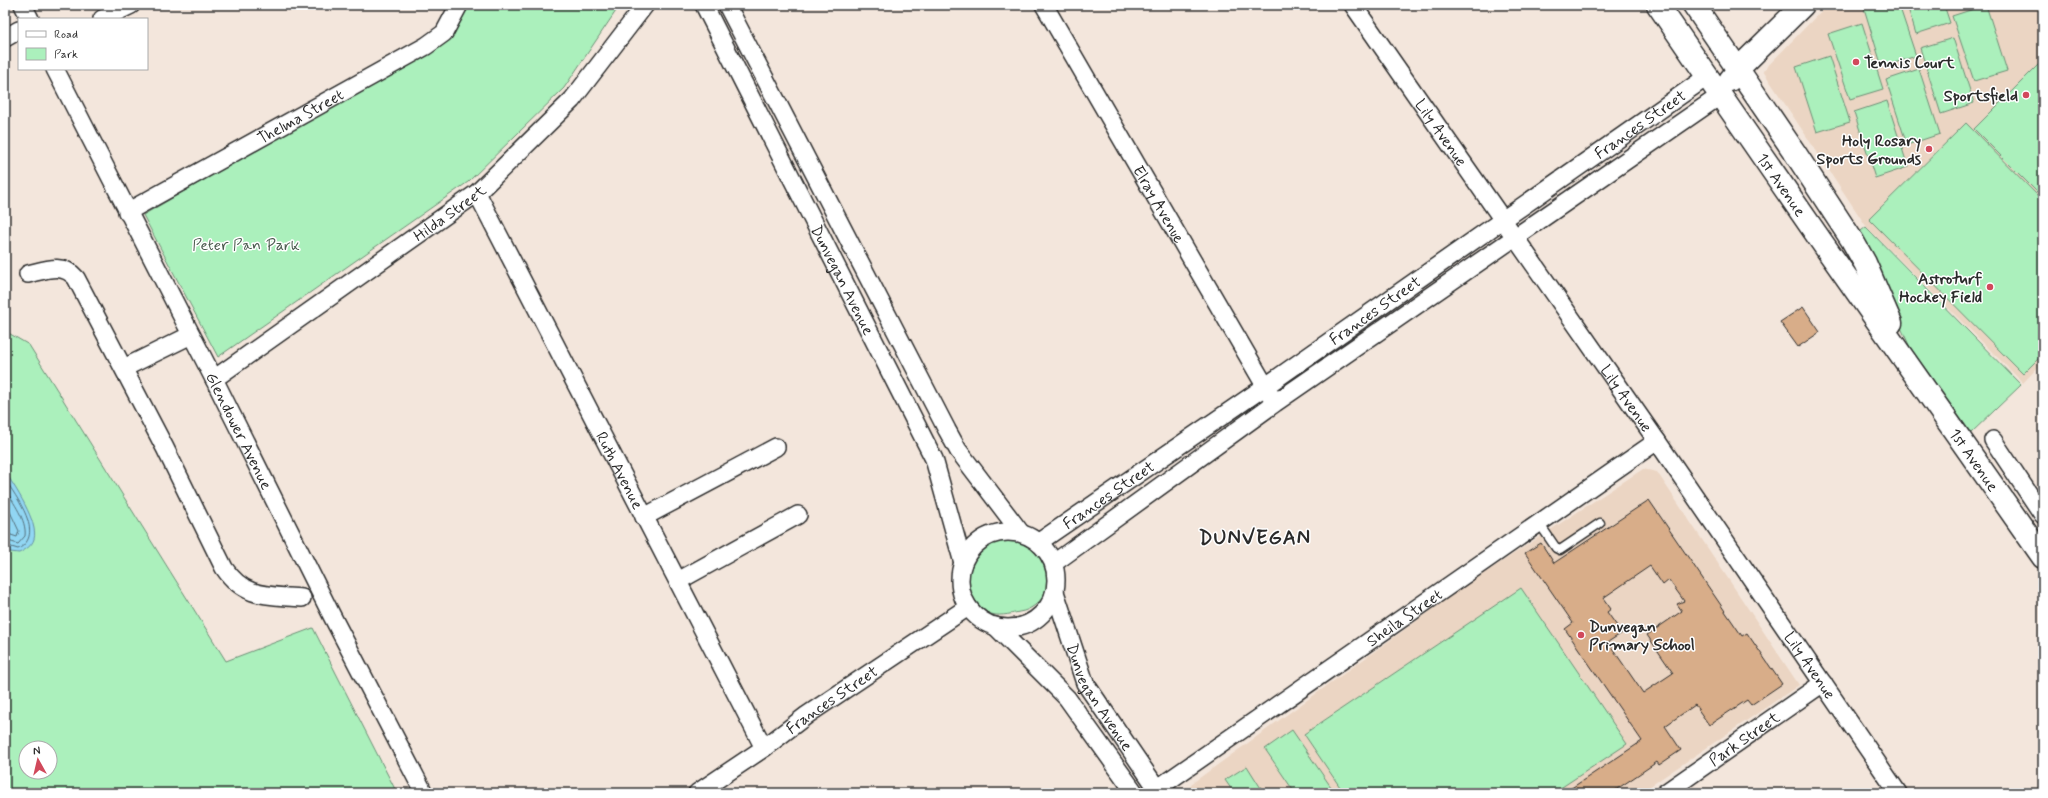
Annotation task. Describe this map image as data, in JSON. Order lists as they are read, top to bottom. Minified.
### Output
{"streets":{"main road":["1st Avenue"],"street":["Thelma Street","Frances Street","Lily Avenue","Elray Avenue","Hilda Street","Dunvegan Avenue","Glendower Avenue","Ruth Avenue","Sheila Street","Park Street"]},"crossings":[["Thelma Street","Glendower Avenue"],["Frances Street","Lily Avenue"],["Frances Street","1st Avenue"],["Frances Street","Elray Avenue"],["Frances Street","Dunvegan Avenue"],["Frances Street","Ruth Avenue"],["Lily Avenue","Sheila Street"],["Lily Avenue","Park Street"],["Hilda Street","Glendower Avenue"],["Hilda Street","Ruth Avenue"],["Dunvegan Avenue","Sheila Street"]],"districts":["DUNVEGAN"],"parks":["Peter Pan Park"],"places":["Tennis Court","Sportsfield","Holy Rosary Sports Grounds","Astroturf Hockey Field","Dunvegan Primary School"],"legend":["Road","Park"],"north":"top"}
